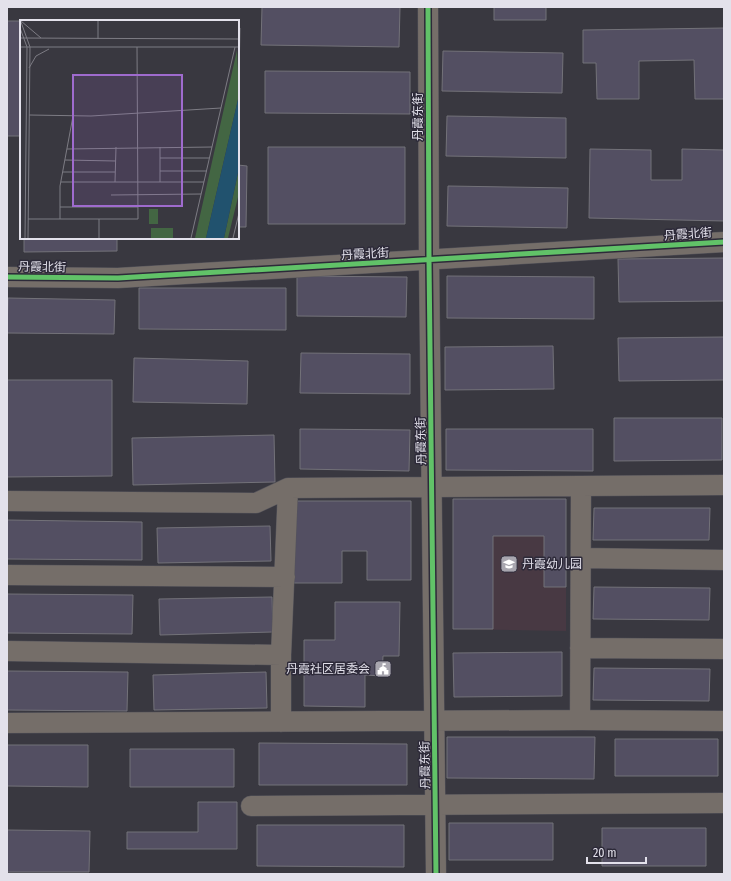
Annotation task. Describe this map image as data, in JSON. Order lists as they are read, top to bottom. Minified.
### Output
{"streets":{"street":["丹霞东街","丹霞北街"]},"crossings":[["丹霞东街","丹霞北街"]],"places":{"school or university":["丹霞幼儿园"],"public building":["丹霞社区居委会"]},"scale_bar":"20 m"}
